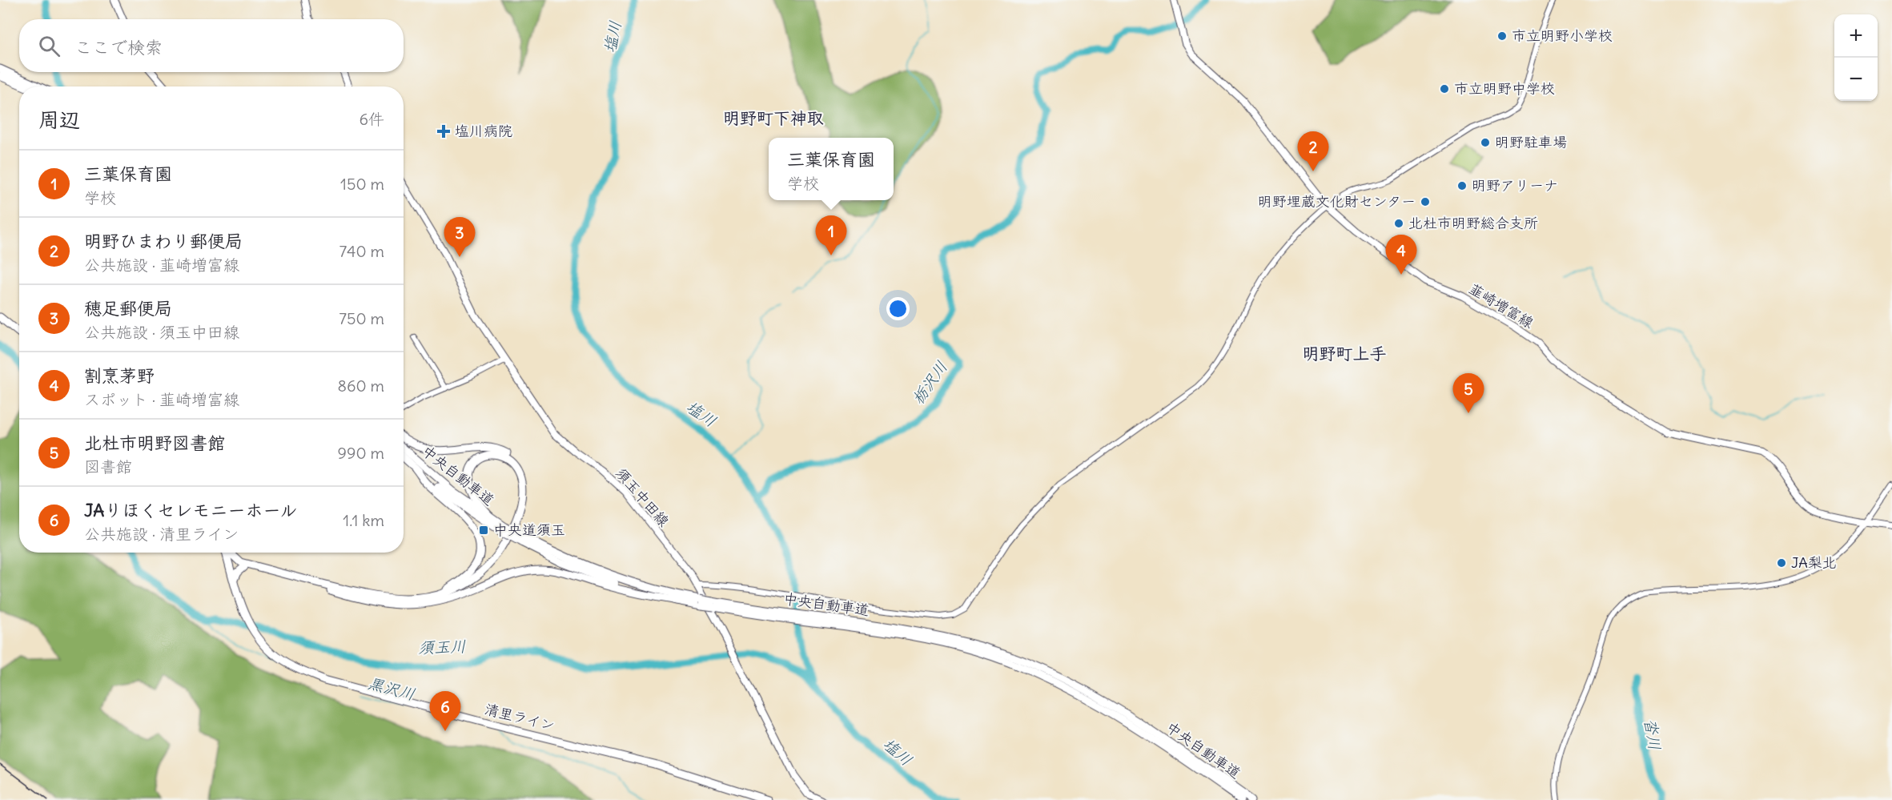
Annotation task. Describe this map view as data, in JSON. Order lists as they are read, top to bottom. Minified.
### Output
{"streets":{"highway":["中央自動車道","清里ライン"],"main road":["韮崎増富線","須玉中田線"]},"districts":["明野町下神取","明野町上手"],"water":["塩川","栃沢川","須玉川","黒沢川","沓川"],"places":{"other":["市立明野小学校","市立明野中学校","明野駐車場","明野アリーナ","明野埋蔵文化財センター","北杜市明野総合支所","JA梨北"],"health":["塩川病院"],"transit":["中央道須玉"]},"page":{"map_buttons":["+","−"],"search":"ここで検索","heading":["周辺","6件"],"pins":["2","1","3","4","5","6"],"popup":["三葉保育園","学校"],"list":[{"mark":"1","name":"三葉保育園","note":"学校","value":"150 m"},{"mark":"2","name":"明野ひまわり郵便局","note":"公共施設 · 韮崎増富線","value":"740 m"},{"mark":"3","name":"穂足郵便局","note":"公共施設 · 須玉中田線","value":"750 m"},{"mark":"4","name":"割烹茅野","note":"スポット · 韮崎増富線","value":"860 m"},{"mark":"5","name":"北杜市明野図書館","note":"図書館","value":"990 m"},{"mark":"6","name":"JAりほくセレモニーホール","note":"公共施設 · 清里ライン","value":"1.1 km"}]}}
